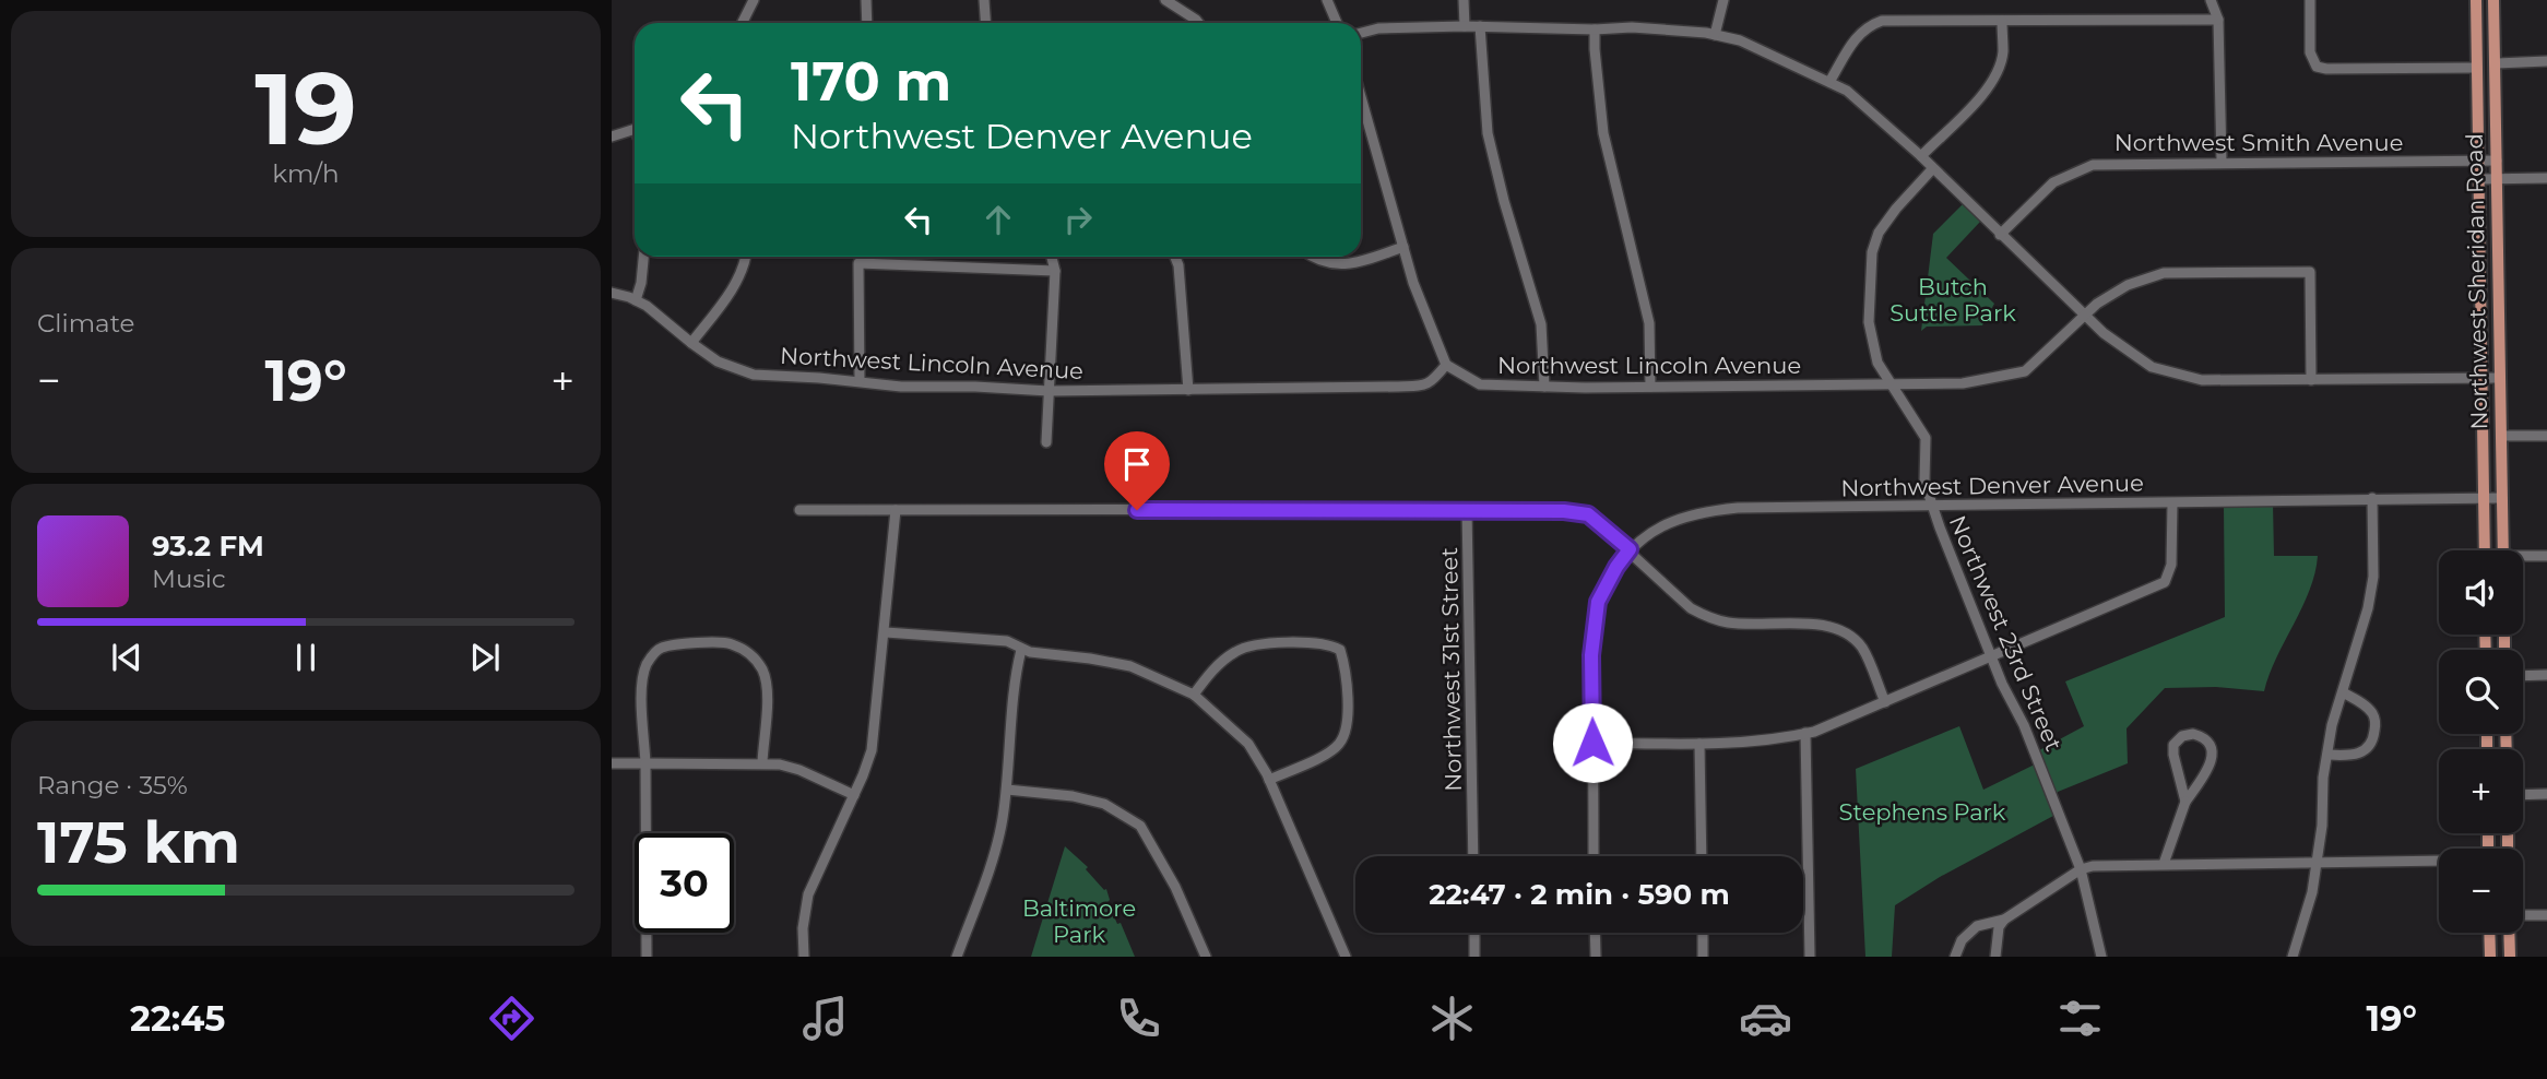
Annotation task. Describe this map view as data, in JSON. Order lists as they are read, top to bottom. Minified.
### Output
{"streets":{"main road":["Northwest Sheridan Road"],"street":["Northwest Smith Avenue","Northwest Lincoln Avenue","Northwest Denver Avenue","Northwest 23rd Street","Northwest 31st Street"]},"crossings":[["Northwest Smith Avenue","Northwest Sheridan Road"],["Northwest Sheridan Road","Northwest Denver Avenue"],["Northwest Lincoln Avenue","Northwest 23rd Street"],["Northwest Denver Avenue","Northwest 23rd Street"]],"parks":["Butch Suttle Park","Stephens Park","Baltimore Park"],"page":{"tile":[["19","km/h"],"Climate",["Range · 35%","175 km"]],"turn":["170 m","Northwest Denver Avenue"],"heat":["−","19°","+"],"song":["93.2 FM","Music"],"map_buttons":["+","−"],"limit":"30","trip":"22:47 · 2 min · 590 m","tabs":["22:45","19°"]}}
